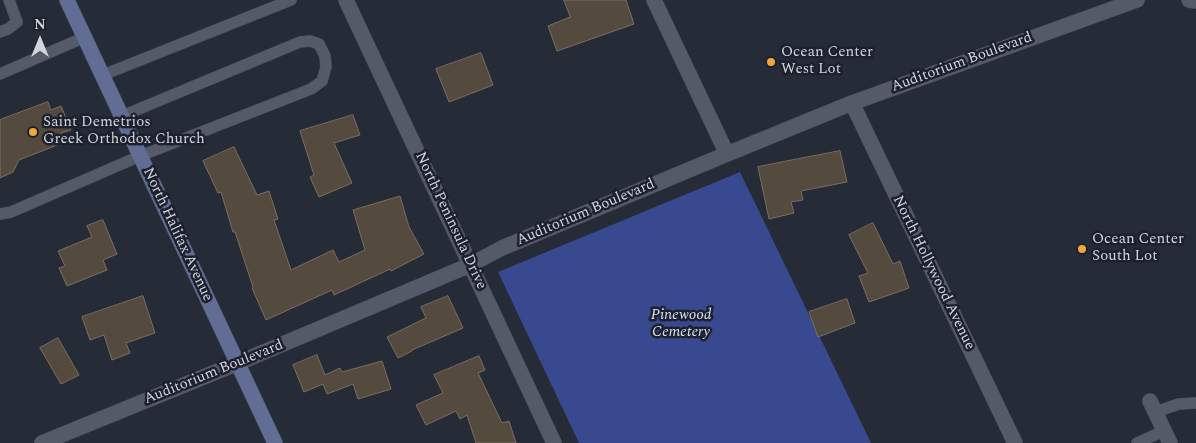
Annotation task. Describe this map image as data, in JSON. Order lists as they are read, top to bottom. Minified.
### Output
{"streets":{"street":["Auditorium Boulevard","North Peninsula Drive","North Halifax Avenue","North Hollywood Avenue"]},"crossings":[["Auditorium Boulevard","North Peninsula Drive"],["Auditorium Boulevard","North Halifax Avenue"],["Auditorium Boulevard","North Hollywood Avenue"]],"parks":["Pinewood Cemetery"],"places":["Ocean Center West Lot","Saint Demetrios Greek Orthodox Church","Ocean Center South Lot"],"north":"top"}
